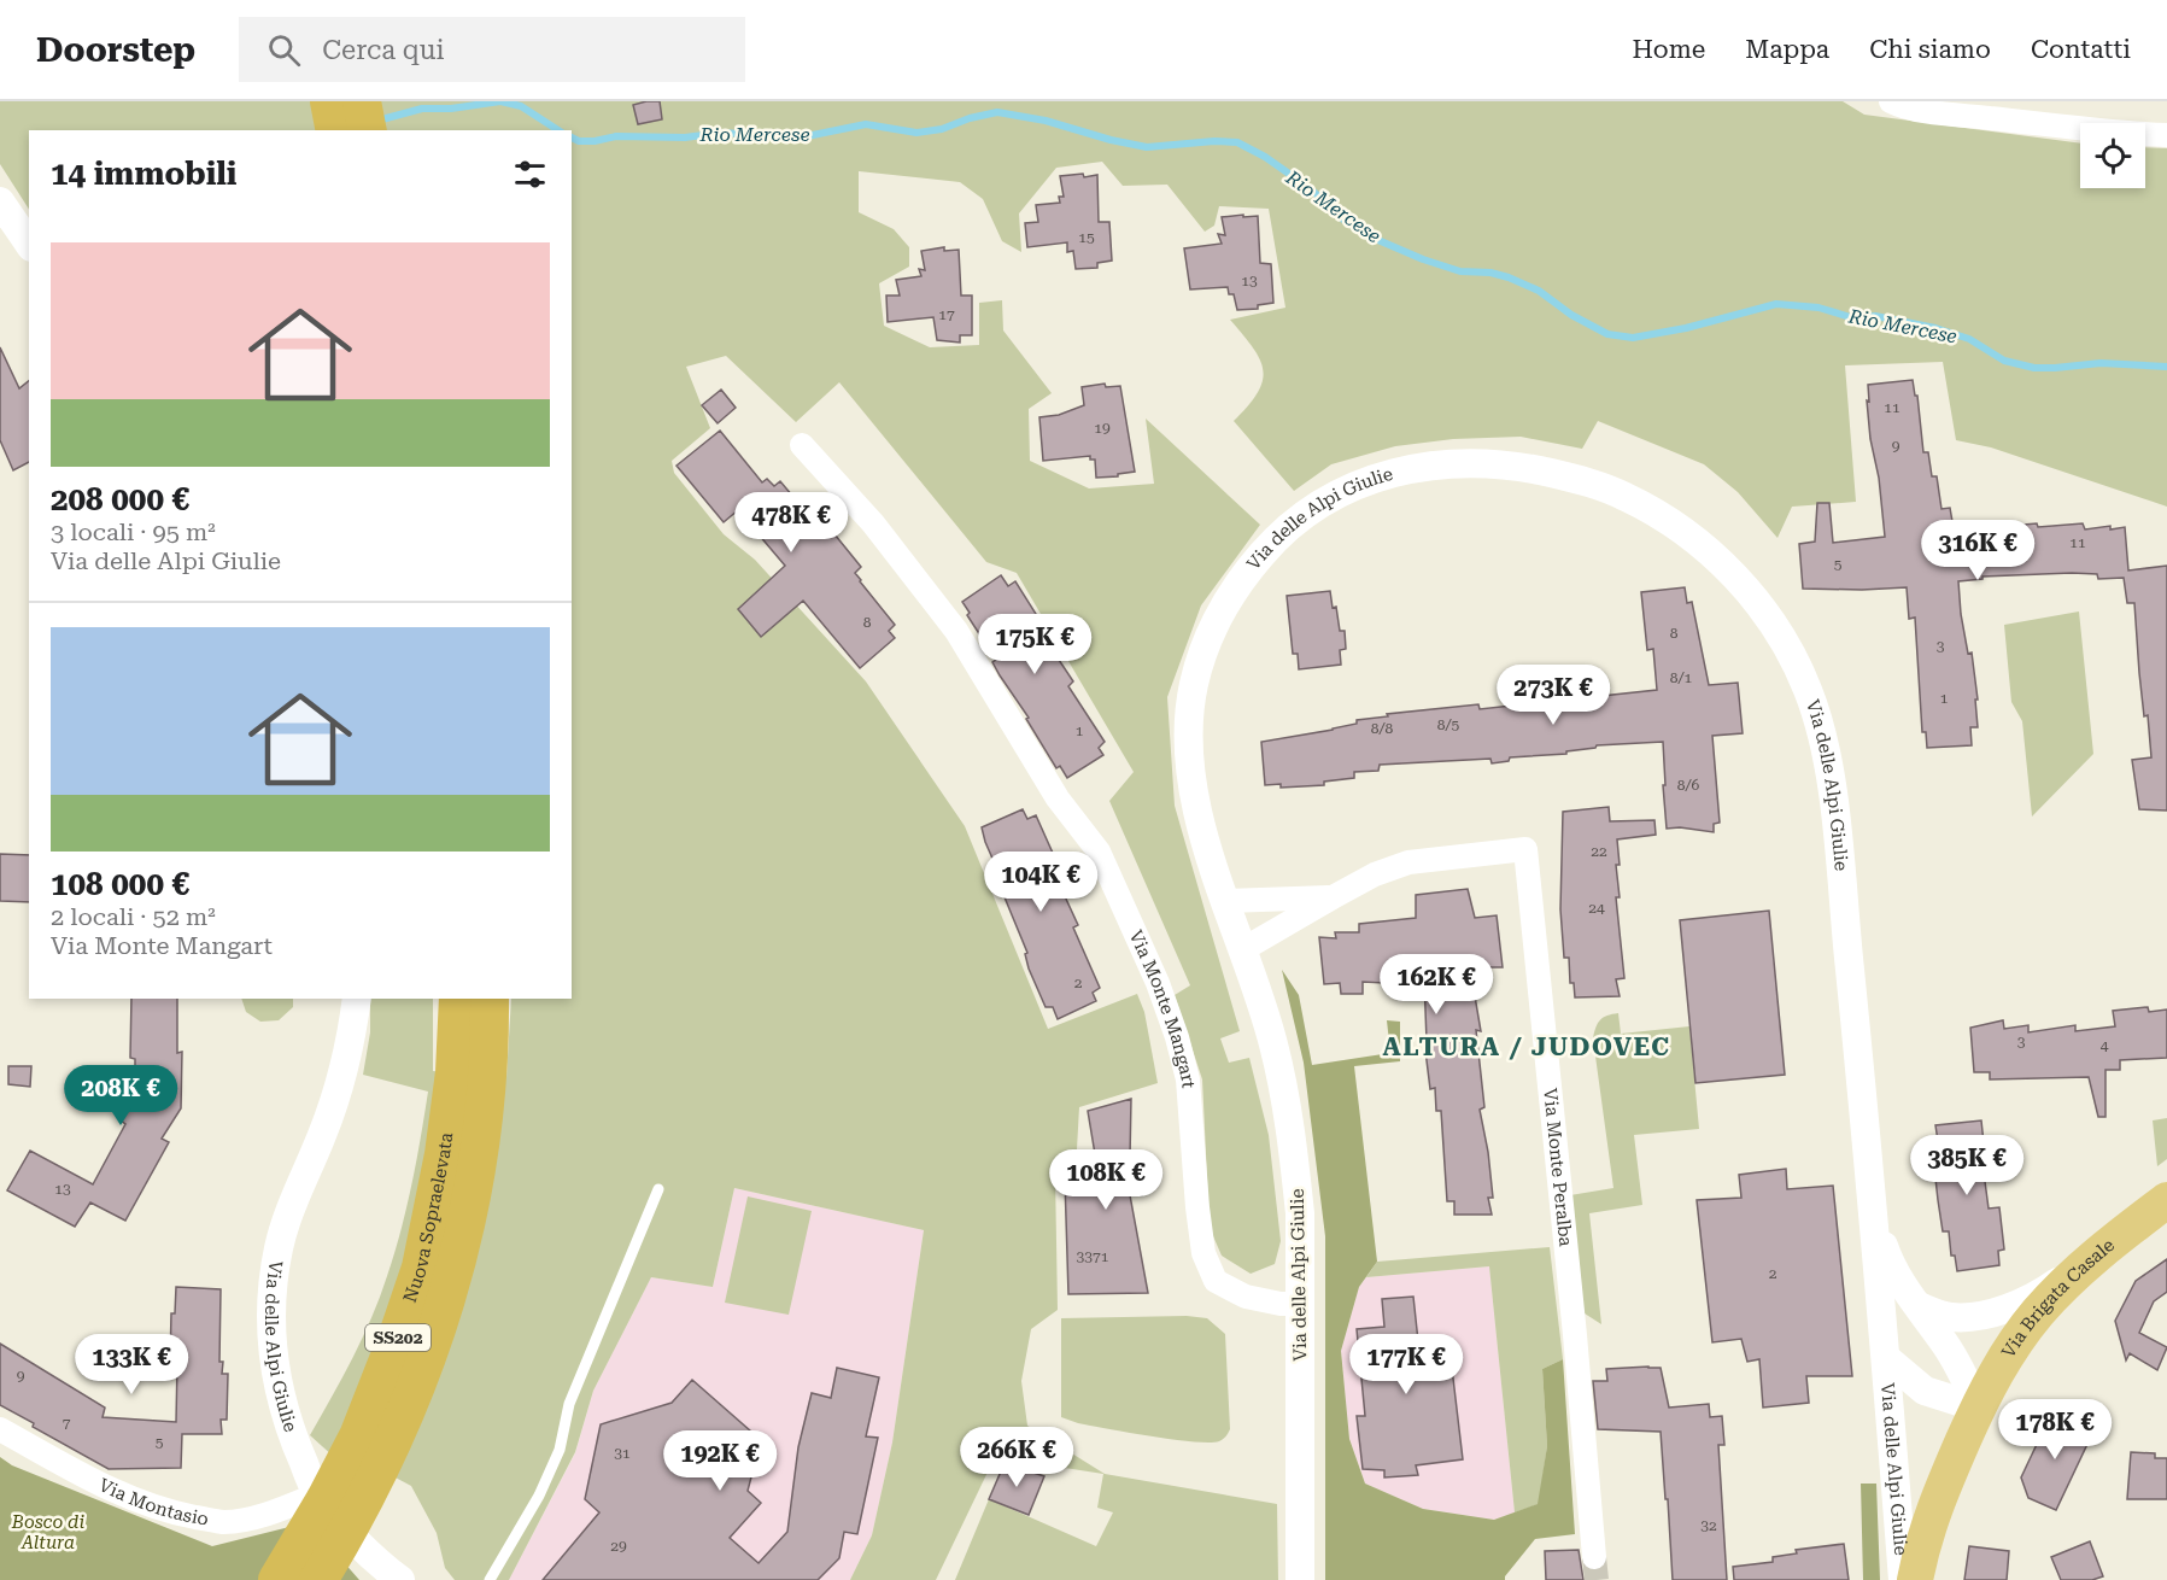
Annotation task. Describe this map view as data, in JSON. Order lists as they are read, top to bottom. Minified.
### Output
{"streets":{"highway":["Nuova Sopraelevata","SS202"],"main road":["Via Brigata Casale"],"street":["Via delle Alpi Giulie","Via Monte Mangart","Via Monte Peralba","Via Montasio"]},"crossings":[["Via delle Alpi Giulie","Via Monte Mangart"],["Via delle Alpi Giulie","Via Monte Peralba"],["Via delle Alpi Giulie","Via Brigata Casale"],["Via delle Alpi Giulie","Via Montasio"]],"districts":["ALTURA / JUDOVEC"],"water":["Rio Mercese"],"parks":["Bosco di Altura"],"house_numbers":["15","13","17","11","19","9","11","5","8","8","3","8/1","1","8/5","8/8","1","8/6","22","24","2","3","4","13","3371","2","9","7","5","31","32","29"],"page":{"header":"Doorstep","search":"Cerca qui","nav":["Home","Mappa","Chi siamo","Contatti"],"heading":"14 immobili","list":[{"name":"208 000 €","note":"3 locali · 95 m² · Via delle Alpi Giulie"},{"name":"108 000 €","note":"2 locali · 52 m² · Via Monte Mangart"}],"price":["478K €","316K €","175K €","273K €","104K €","162K €","208K €","385K €","108K €","133K €","177K €","178K €","266K €","192K €"]}}
